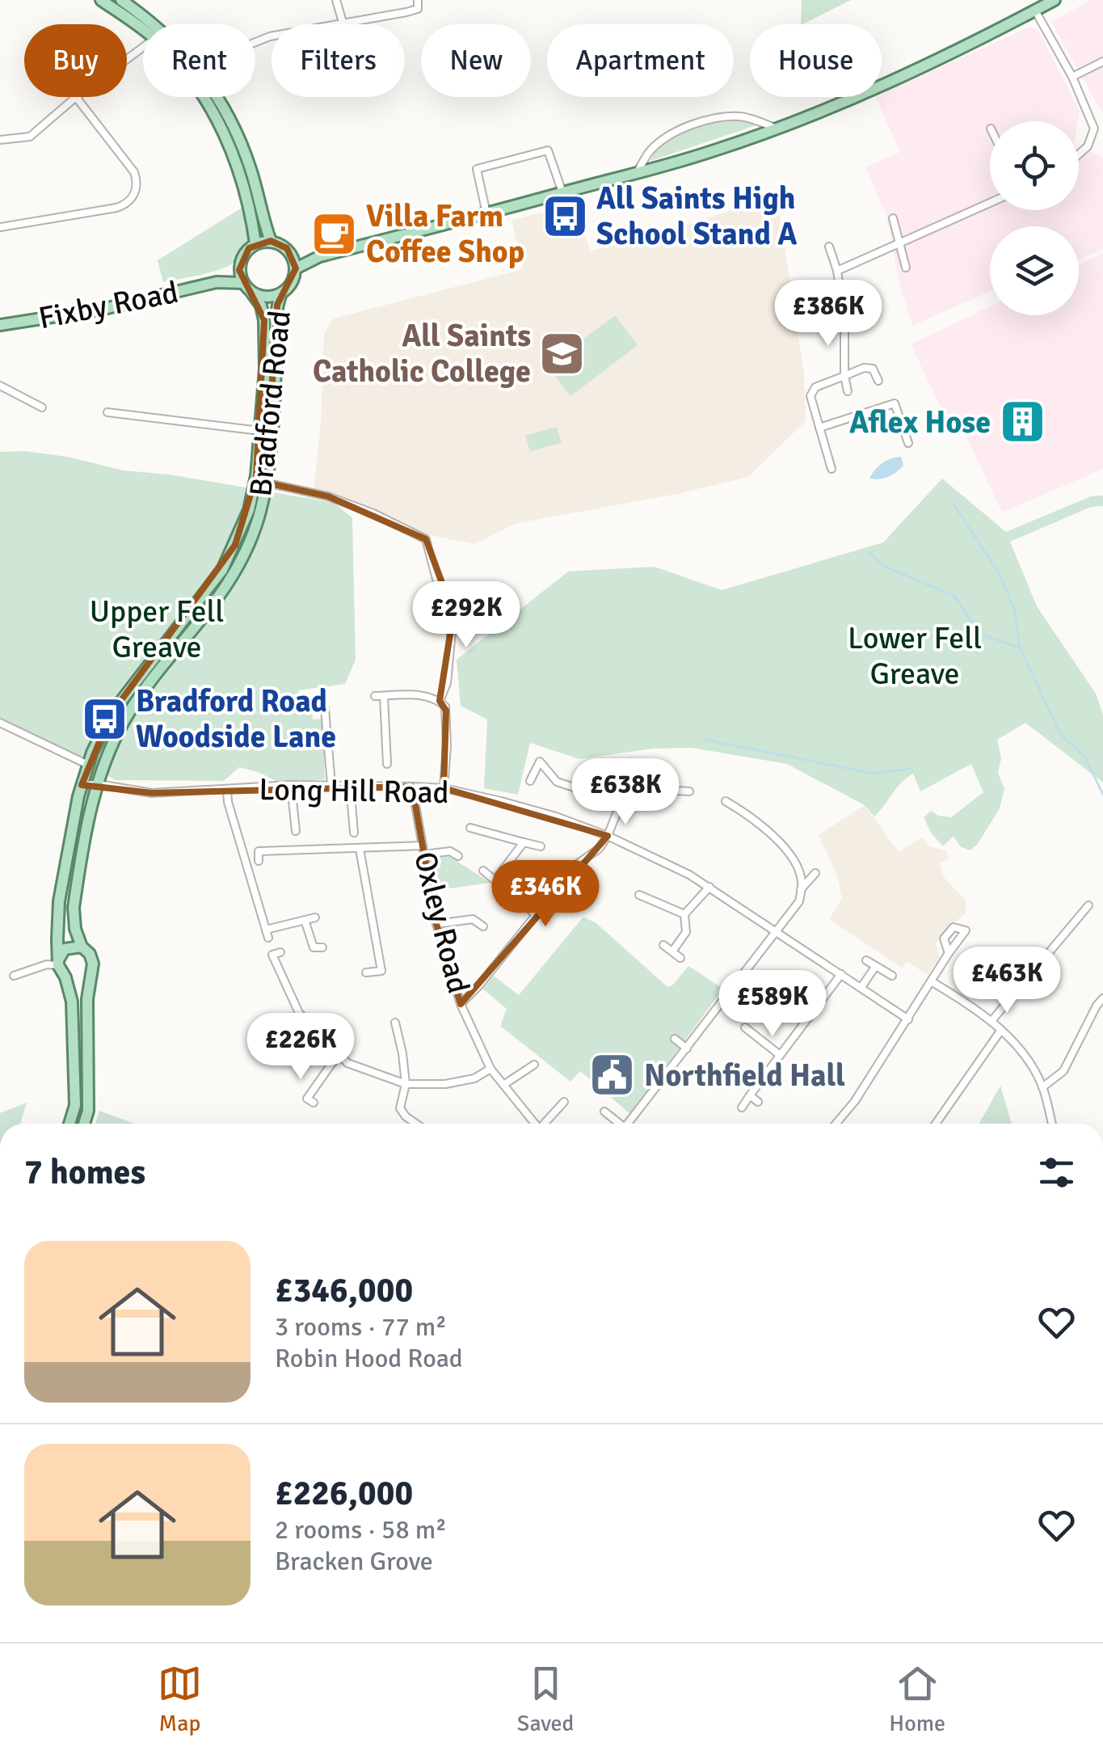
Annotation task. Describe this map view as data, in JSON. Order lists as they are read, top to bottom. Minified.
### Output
{"streets":{"main road":["Fixby Road","Bradford Road"],"street":["Long Hill Road","Oxley Road"]},"crossings":[["Fixby Road","Bradford Road"],["Bradford Road","Long Hill Road"],["Long Hill Road","Oxley Road"]],"parks":["Upper Fell Greave","Lower Fell Greave"],"places":{"bus stop":["All Saints High School Stand A","Bradford Road Woodside Lane"],"cafe":["Villa Farm Coffee Shop"],"school or university":["All Saints Catholic College"],"building":["Aflex Hose"],"public building":["Northfield Hall"]},"page":{"chip":["Buy","Rent","Filters","New","Apartment","House"],"price":["£386K","£292K","£638K","£346K","£463K","£589K","£226K"],"heading":"7 homes","list":[{"name":"£346,000","note":"3 rooms · 77 m² · Robin Hood Road"},{"name":"£226,000","note":"2 rooms · 58 m² · Bracken Grove"}],"tabs":["Map","Saved","Home"]}}
